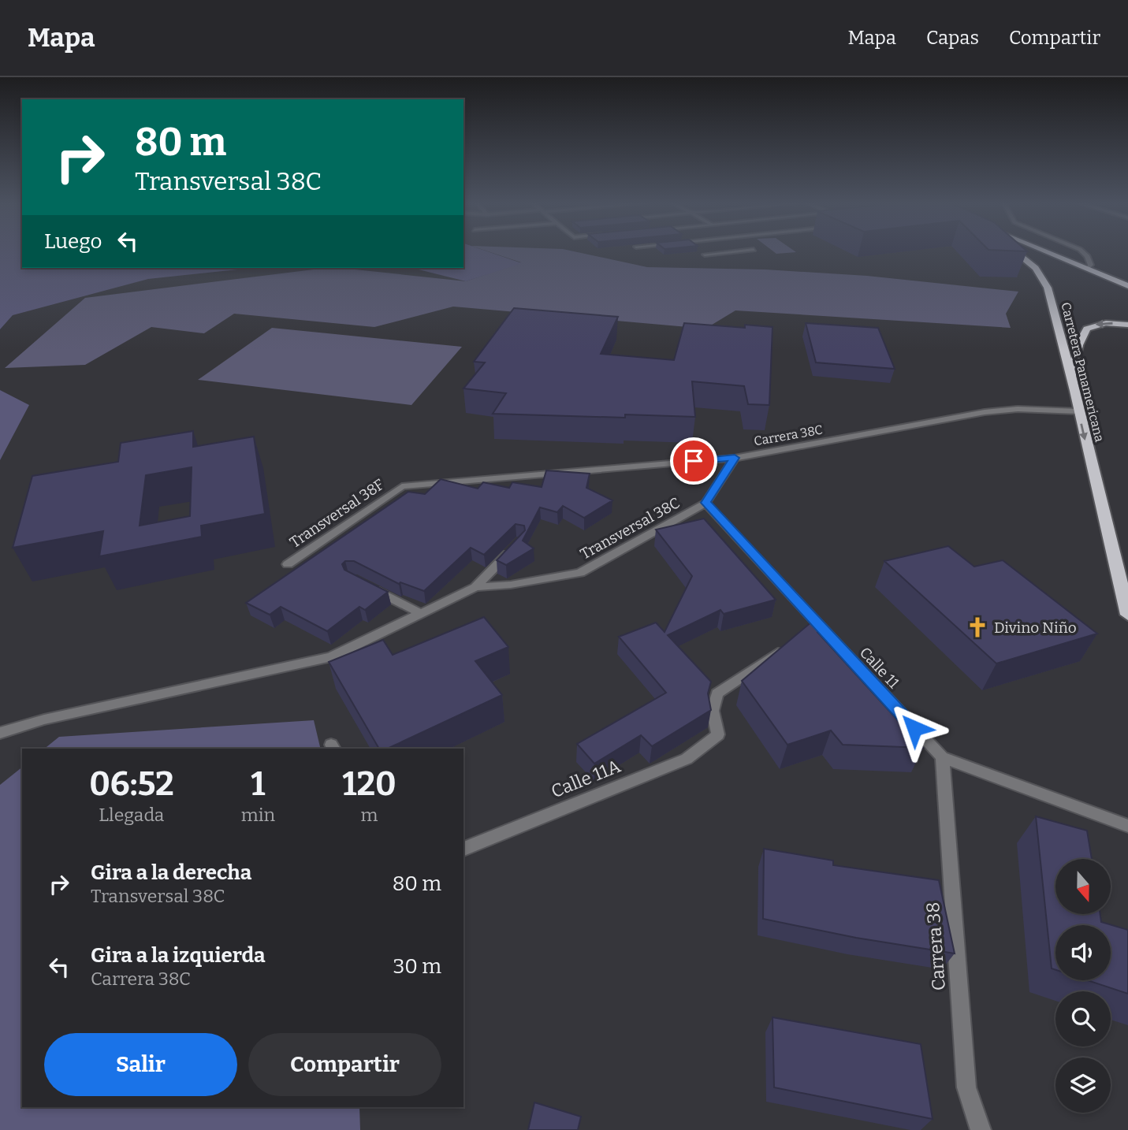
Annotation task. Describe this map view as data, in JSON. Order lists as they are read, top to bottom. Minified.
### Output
{"streets":{"highway":["Carretera Panamericana"],"street":["Carrera 38C","Transversal 38F","Transversal 38C","Calle 11","Calle 11A","Carrera 38"]},"crossings":[["Carretera Panamericana","Carrera 38C"],["Carrera 38C","Transversal 38F"],["Carrera 38C","Transversal 38C"],["Transversal 38C","Calle 11"],["Calle 11","Carrera 38"]],"one_way":["Carretera Panamericana"],"places":{"church":["Divino Niño"]},"north":"bottom","page":{"header":"Mapa","nav":["Mapa","Capas","Compartir"],"turn":["80 m","Transversal 38C"],"then":"Luego","eta":["06:52","Llegada","1","min","120","m"],"list":[{"name":"Gira a la derecha","note":"Transversal 38C","value":"80 m"},{"name":"Gira a la izquierda","note":"Carrera 38C","value":"30 m"}],"buttons":["Salir","Compartir"]}}
